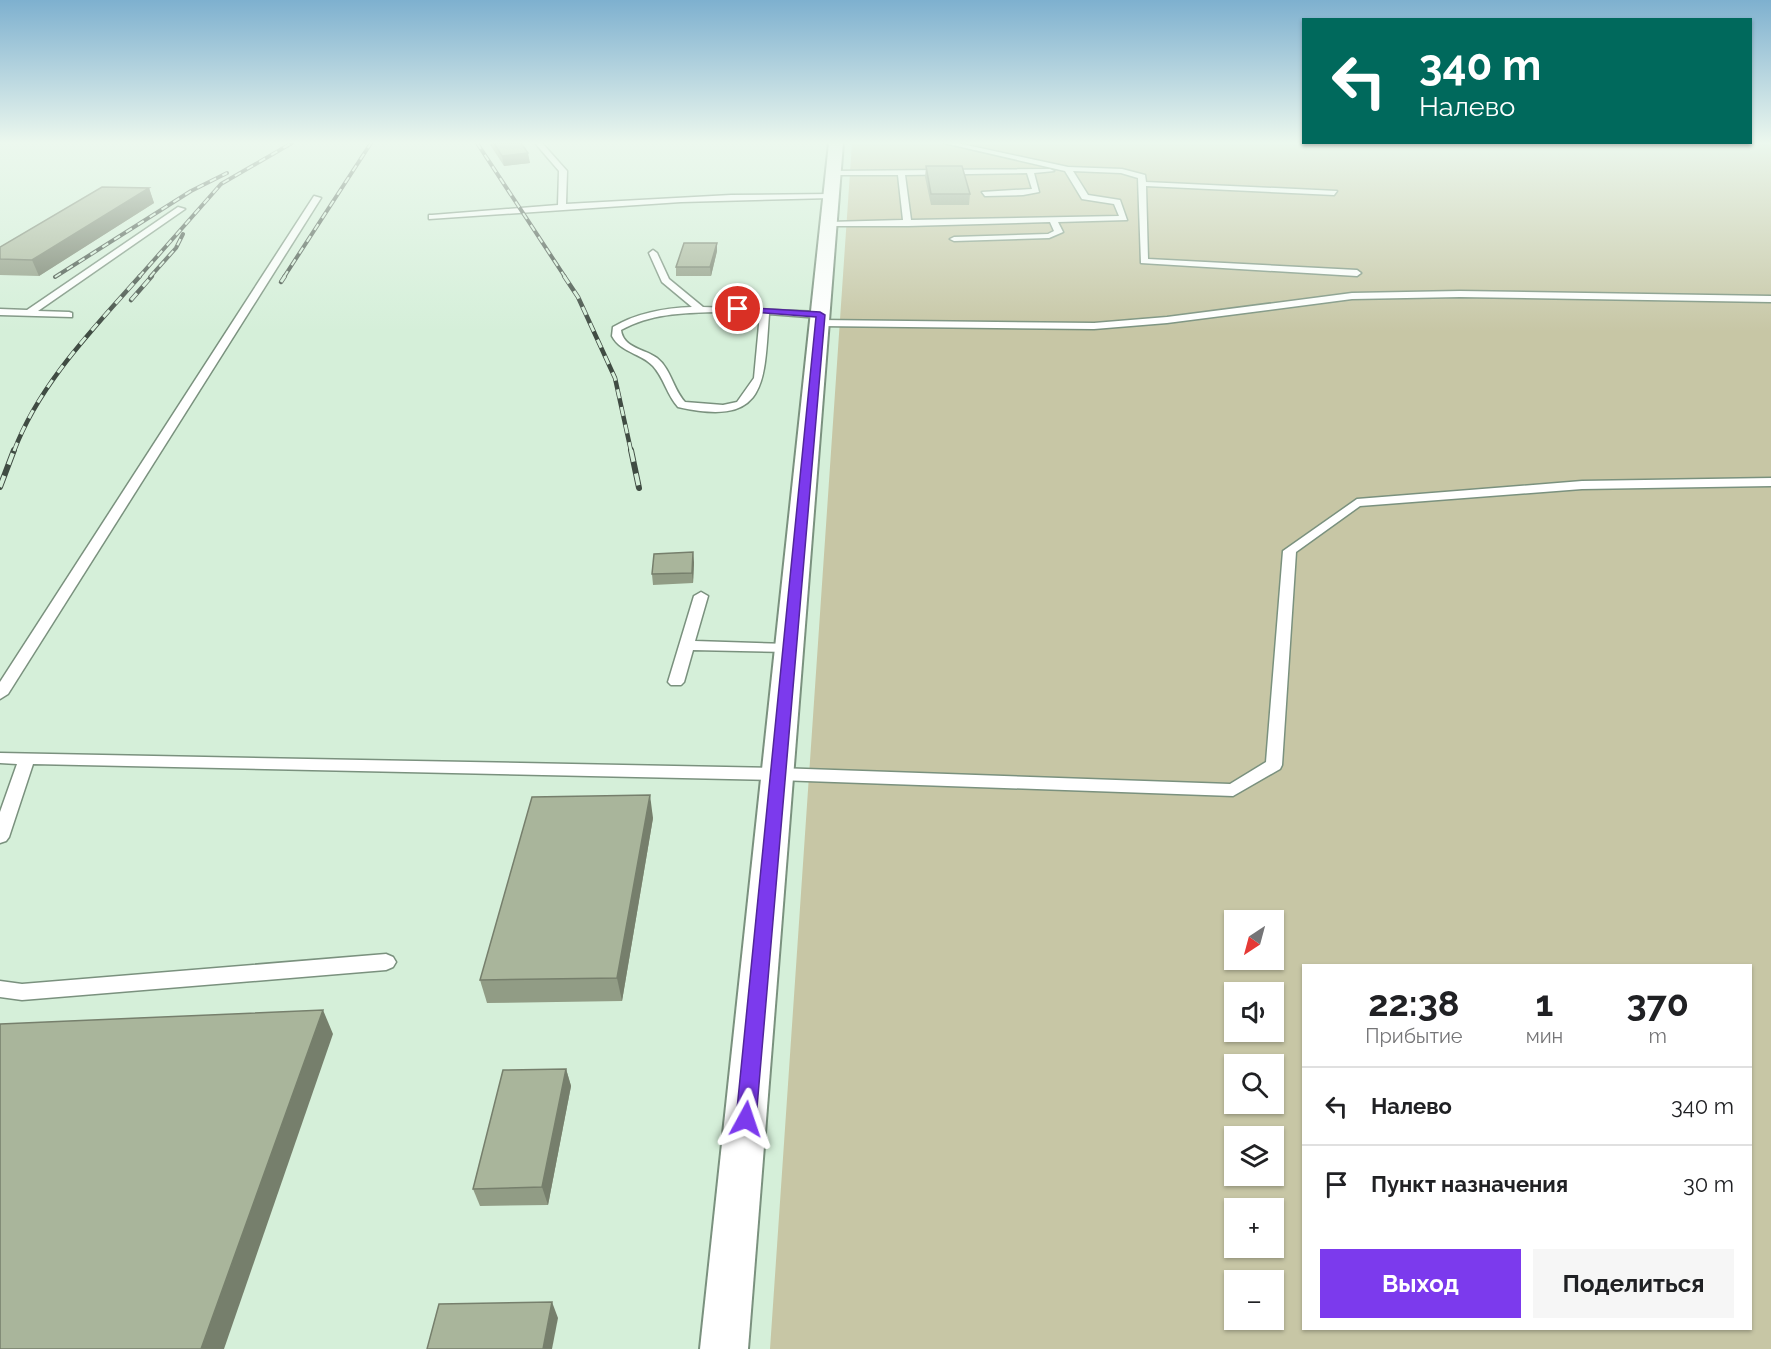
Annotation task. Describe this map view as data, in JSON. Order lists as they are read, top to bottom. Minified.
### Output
{"north":"bottom left","page":{"turn":["340 m","Налево"],"map_buttons":["+","−"],"eta":["22:38","Прибытие","1","мин","370","m"],"list":[{"name":"Налево","value":"340 m"},{"name":"Пункт назначения","value":"30 m"}],"buttons":["Выход","Поделиться"]}}
